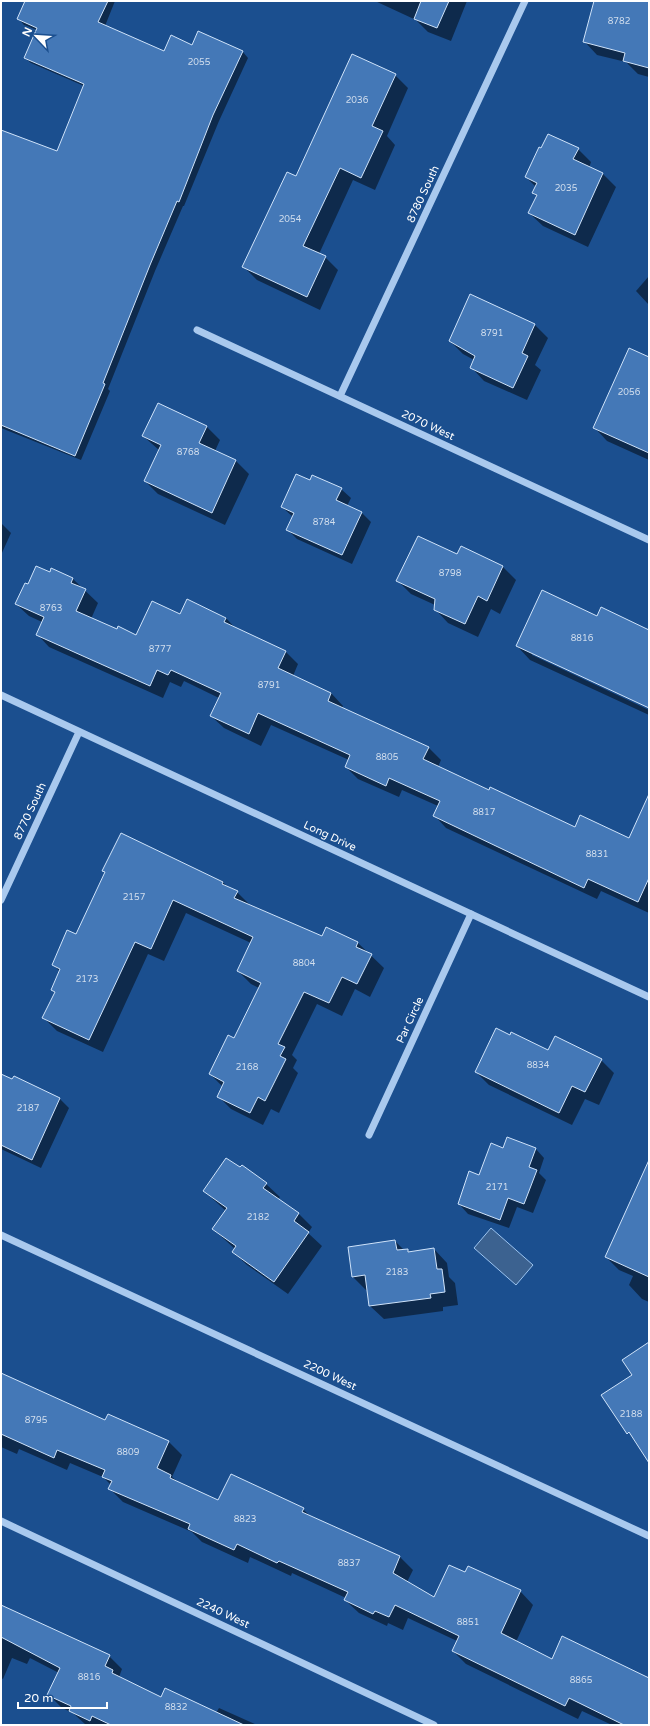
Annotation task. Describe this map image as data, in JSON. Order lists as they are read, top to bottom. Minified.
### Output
{"streets":{"street":["8780 South","2070 West","8770 South","Long Drive","Par Circle","2200 West","2240 West"]},"crossings":[["8780 South","2070 West"],["8770 South","Long Drive"],["Long Drive","Par Circle"]],"house_numbers":["8782","2055","2036","2035","2054","8791","2056","8768","8784","8798","8763","8816","8777","8791","8805","8817","8831","2157","8804","2173","8834","2168","2187","2171","2182","2183","2188","8795","8809","8823","8837","8851","8816","8865","8832"],"scale_bar":"20 m","north":"top left"}
